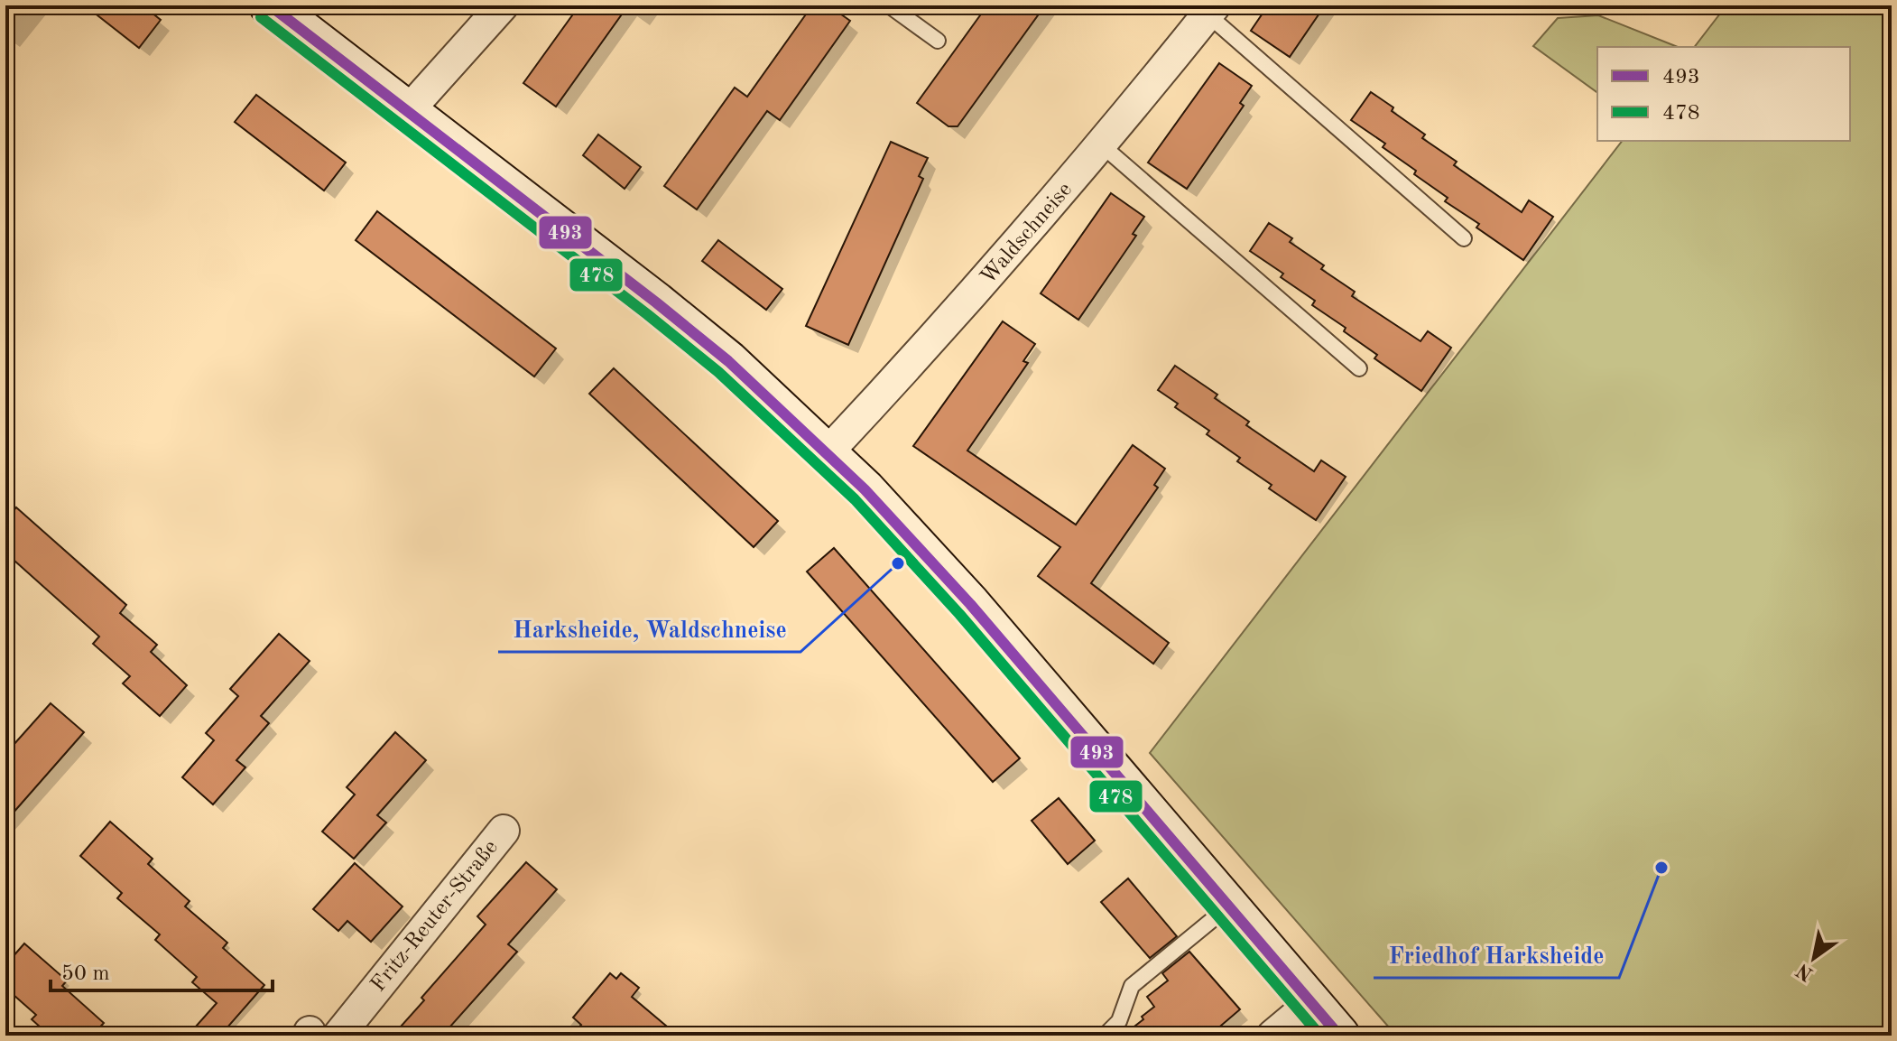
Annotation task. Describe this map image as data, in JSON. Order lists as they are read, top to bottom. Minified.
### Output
{"streets":{"street":["Waldschneise","Fritz-Reuter-Straße"]},"places":["Harksheide, Waldschneise","Friedhof Harksheide"],"lines":["transit line 493","transit line 478"],"legend":["493","478"],"scale_bar":"50 m","north":"bottom left"}
